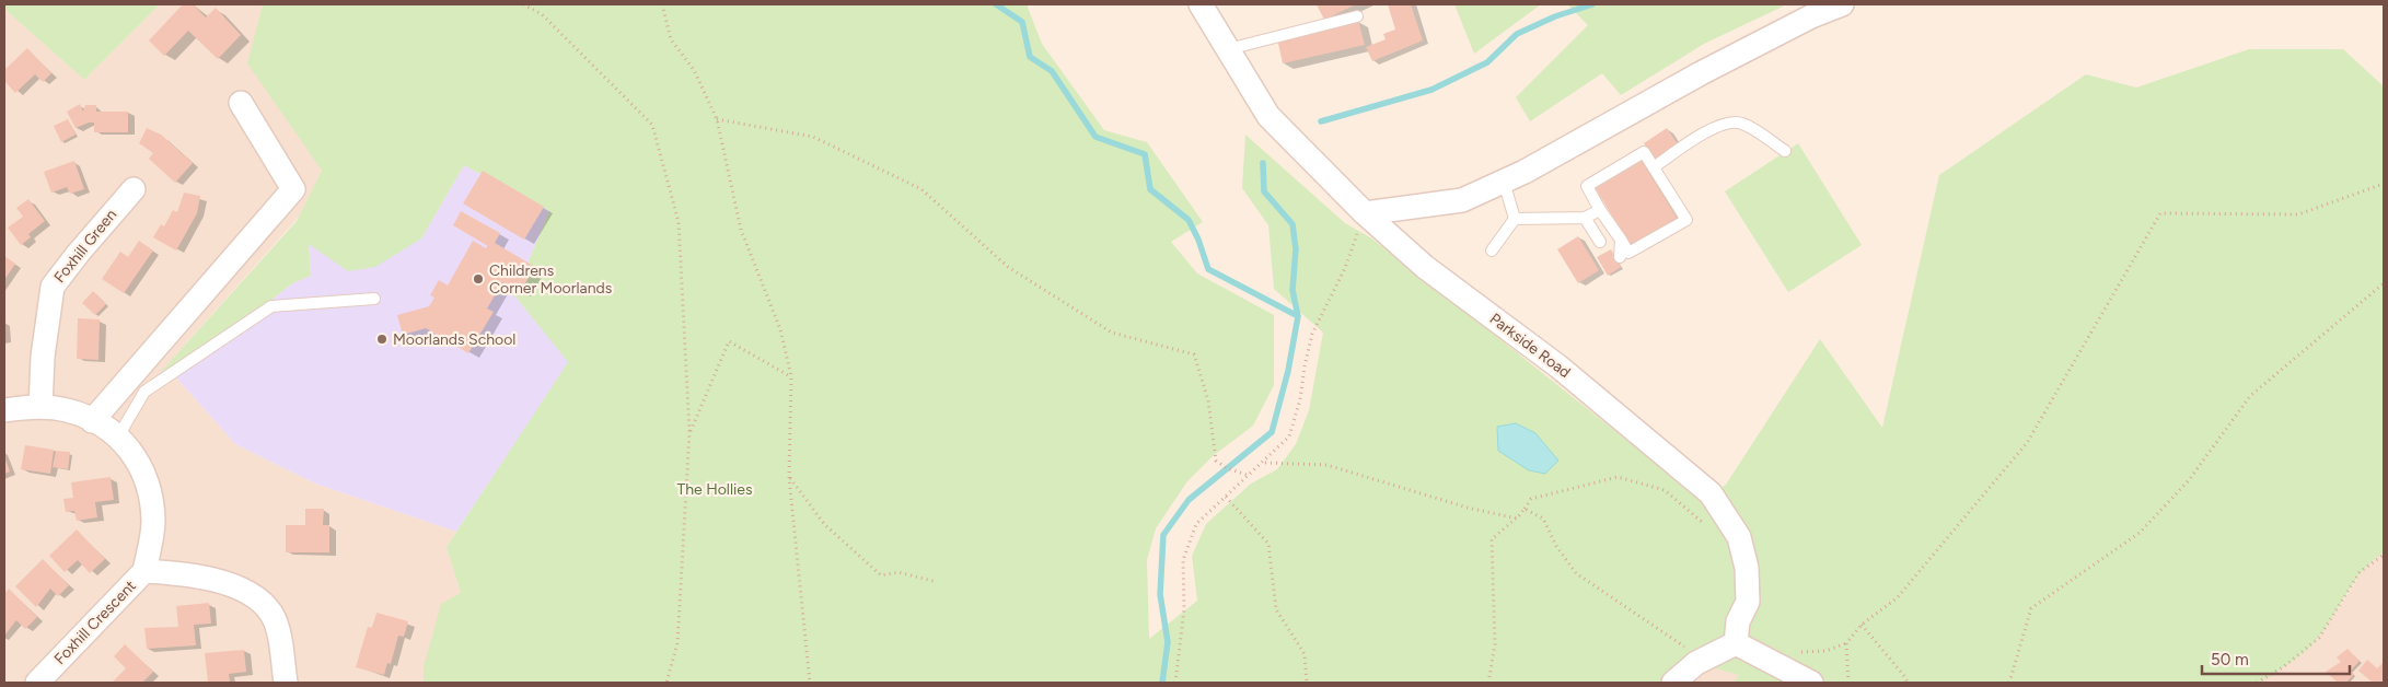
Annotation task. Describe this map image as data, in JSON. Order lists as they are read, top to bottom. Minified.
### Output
{"streets":{"street":["Foxhill Green","Parkside Road","Foxhill Crescent"]},"parks":["The Hollies"],"places":["Childrens Corner Moorlands","Moorlands School"],"scale_bar":"50 m"}
